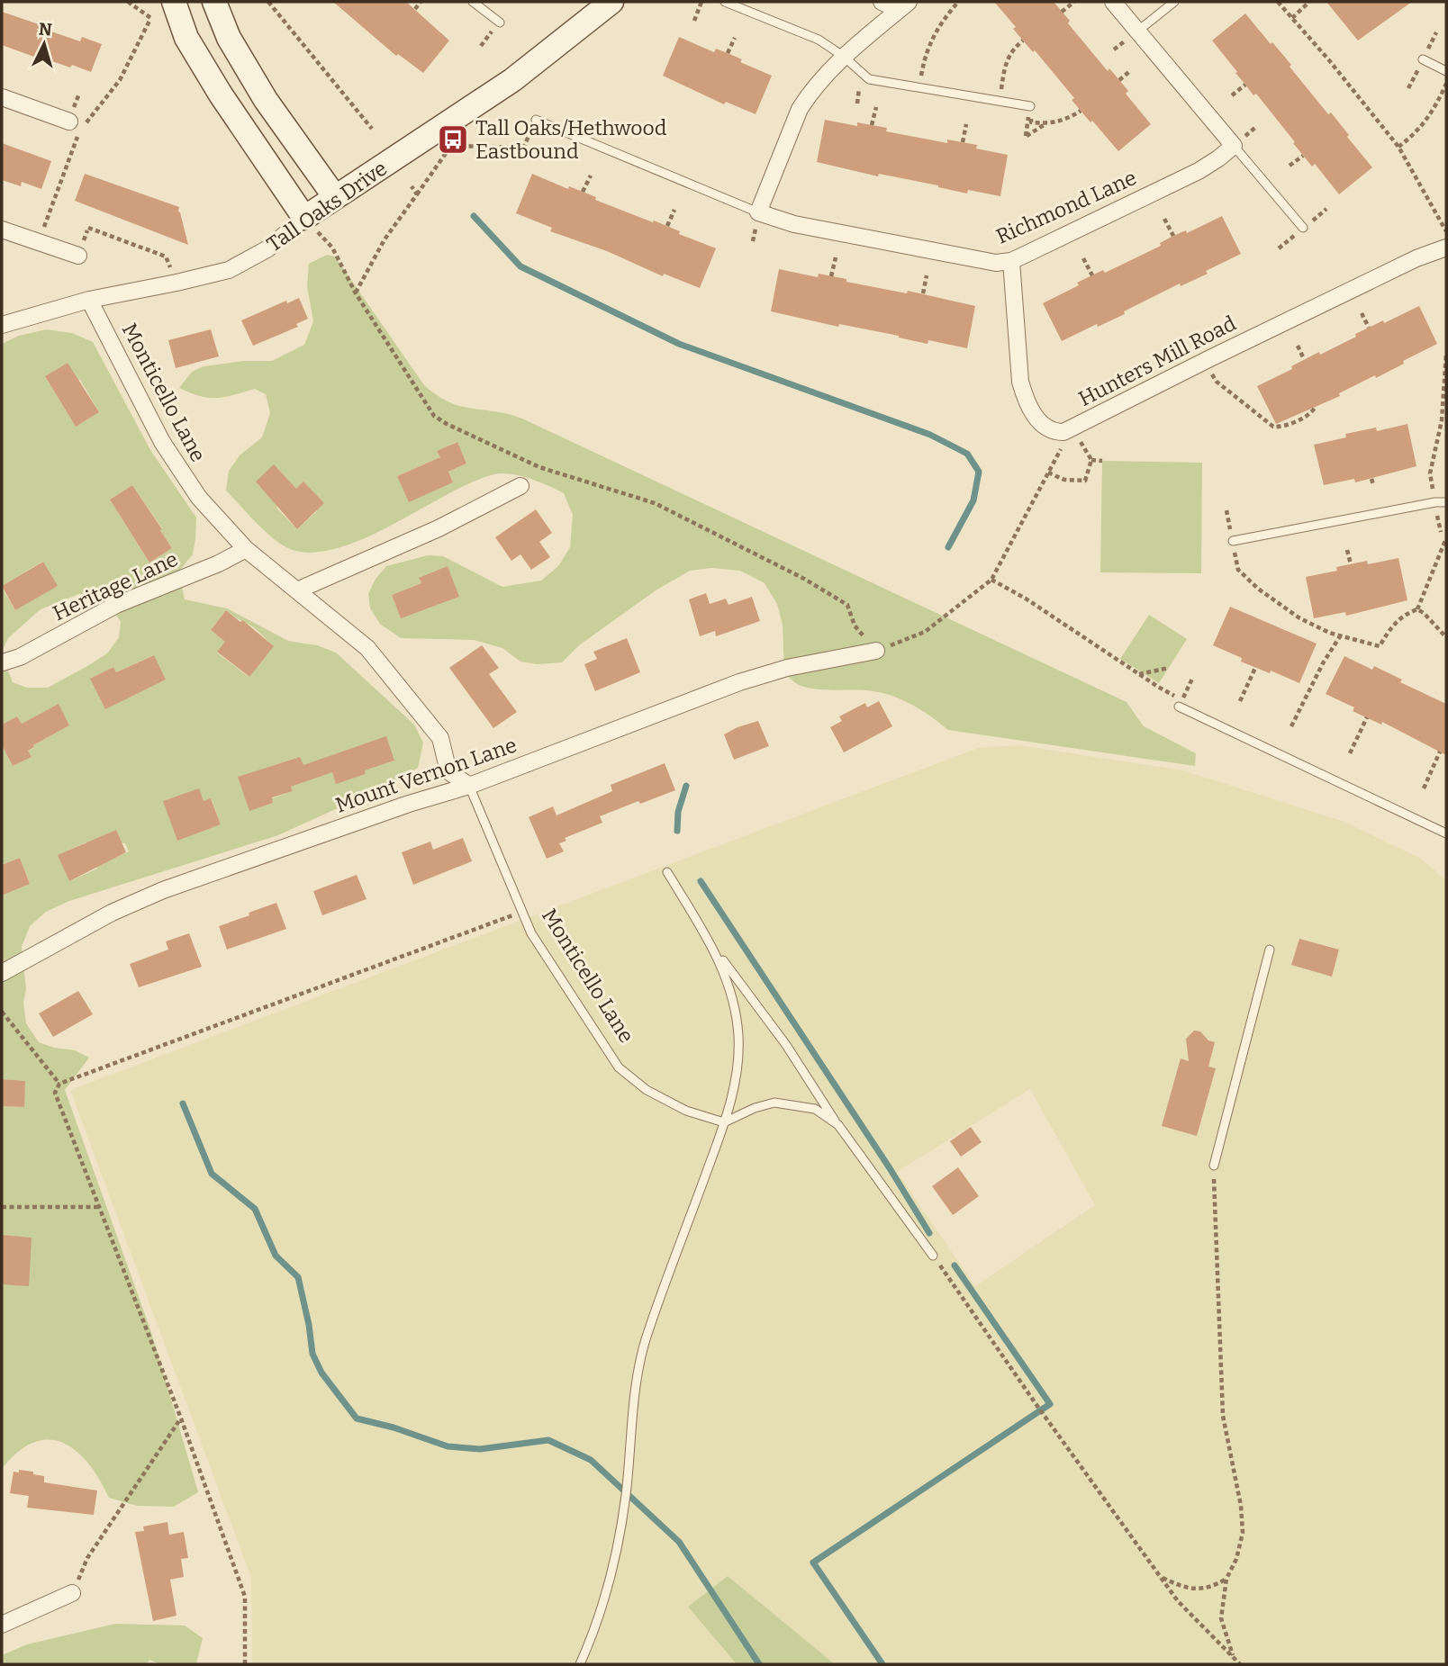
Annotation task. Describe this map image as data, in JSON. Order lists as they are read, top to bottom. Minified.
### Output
{"streets":{"street":["Tall Oaks Drive","Richmond Lane","Hunters Mill Road","Monticello Lane","Heritage Lane","Mount Vernon Lane"]},"crossings":[["Tall Oaks Drive","Monticello Lane"],["Richmond Lane","Hunters Mill Road"],["Monticello Lane","Heritage Lane"],["Monticello Lane","Mount Vernon Lane"]],"places":{"bus stop":["Tall Oaks/Hethwood Eastbound"]},"north":"top"}
